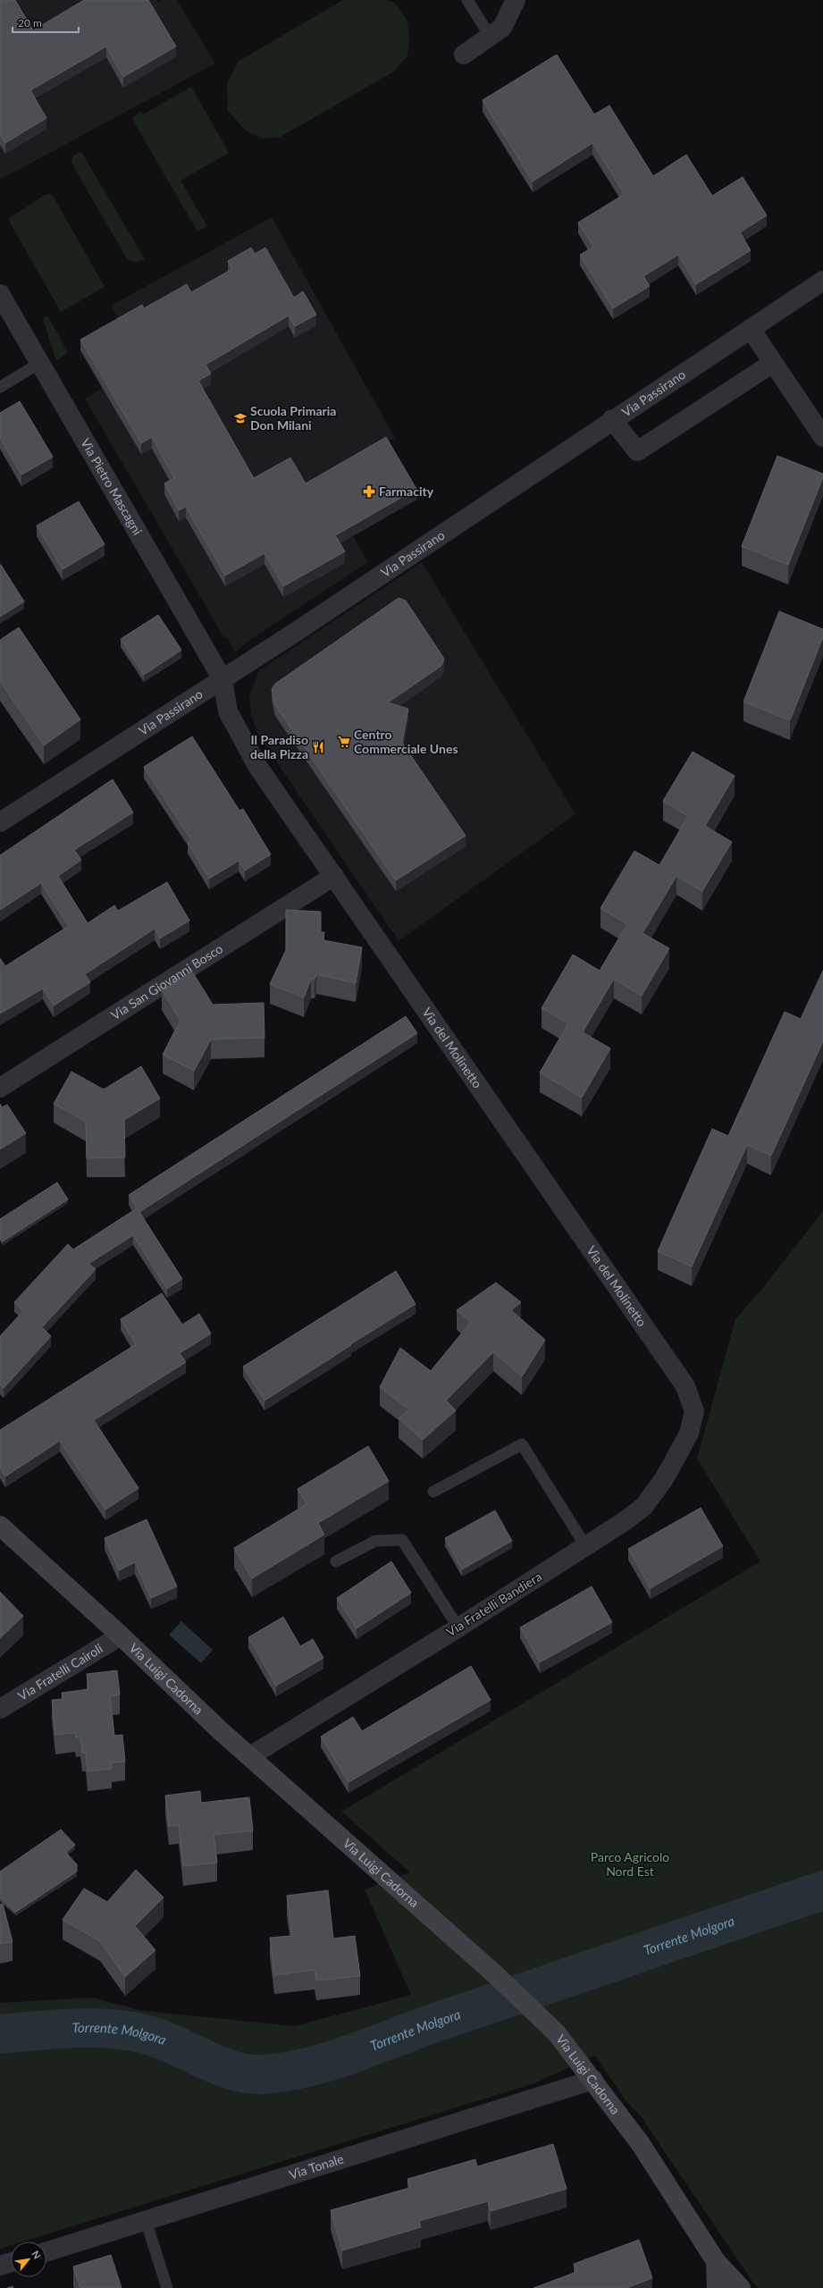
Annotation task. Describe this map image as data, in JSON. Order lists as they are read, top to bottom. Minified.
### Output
{"streets":{"street":["Via Passirano","Via Pietro Mascagni","Via San Giovanni Bosco","Via del Molinetto","Via Fratelli Bandiera","Via Fratelli Cairoli","Via Luigi Cadorna","Via Tonale"]},"crossings":[["Via Passirano","Via Pietro Mascagni"],["Via Passirano","Via del Molinetto"],["Via Pietro Mascagni","Via del Molinetto"],["Via San Giovanni Bosco","Via del Molinetto"],["Via del Molinetto","Via Fratelli Bandiera"],["Via Fratelli Bandiera","Via Luigi Cadorna"],["Via Fratelli Cairoli","Via Luigi Cadorna"],["Via Luigi Cadorna","Via Tonale"]],"water":["Torrente Molgora"],"parks":["Parco Agricolo Nord Est"],"places":{"school or university":["Scuola Primaria Don Milani"],"pharmacy":["Farmacity"],"supermarket":["Centro Commerciale Unes"],"restaurant":["Il Paradiso della Pizza"]},"scale_bar":"20 m","north":"top right"}
